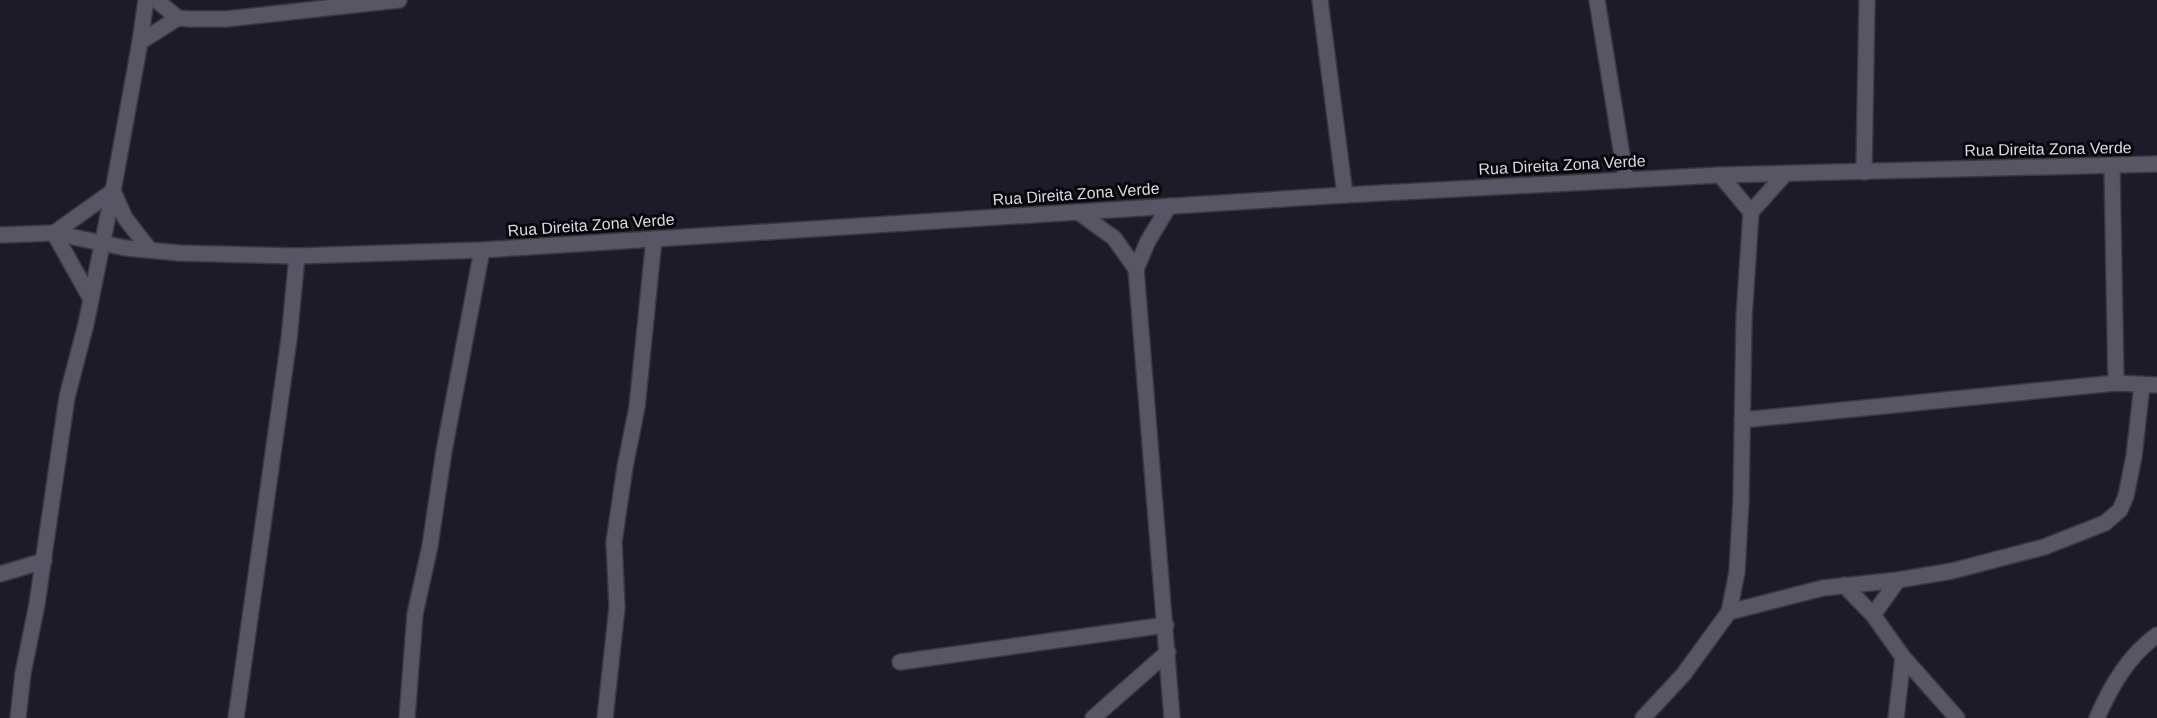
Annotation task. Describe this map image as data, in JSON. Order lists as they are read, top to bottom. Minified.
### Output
{"streets":{"street":["Rua Direita Zona Verde"]}}
